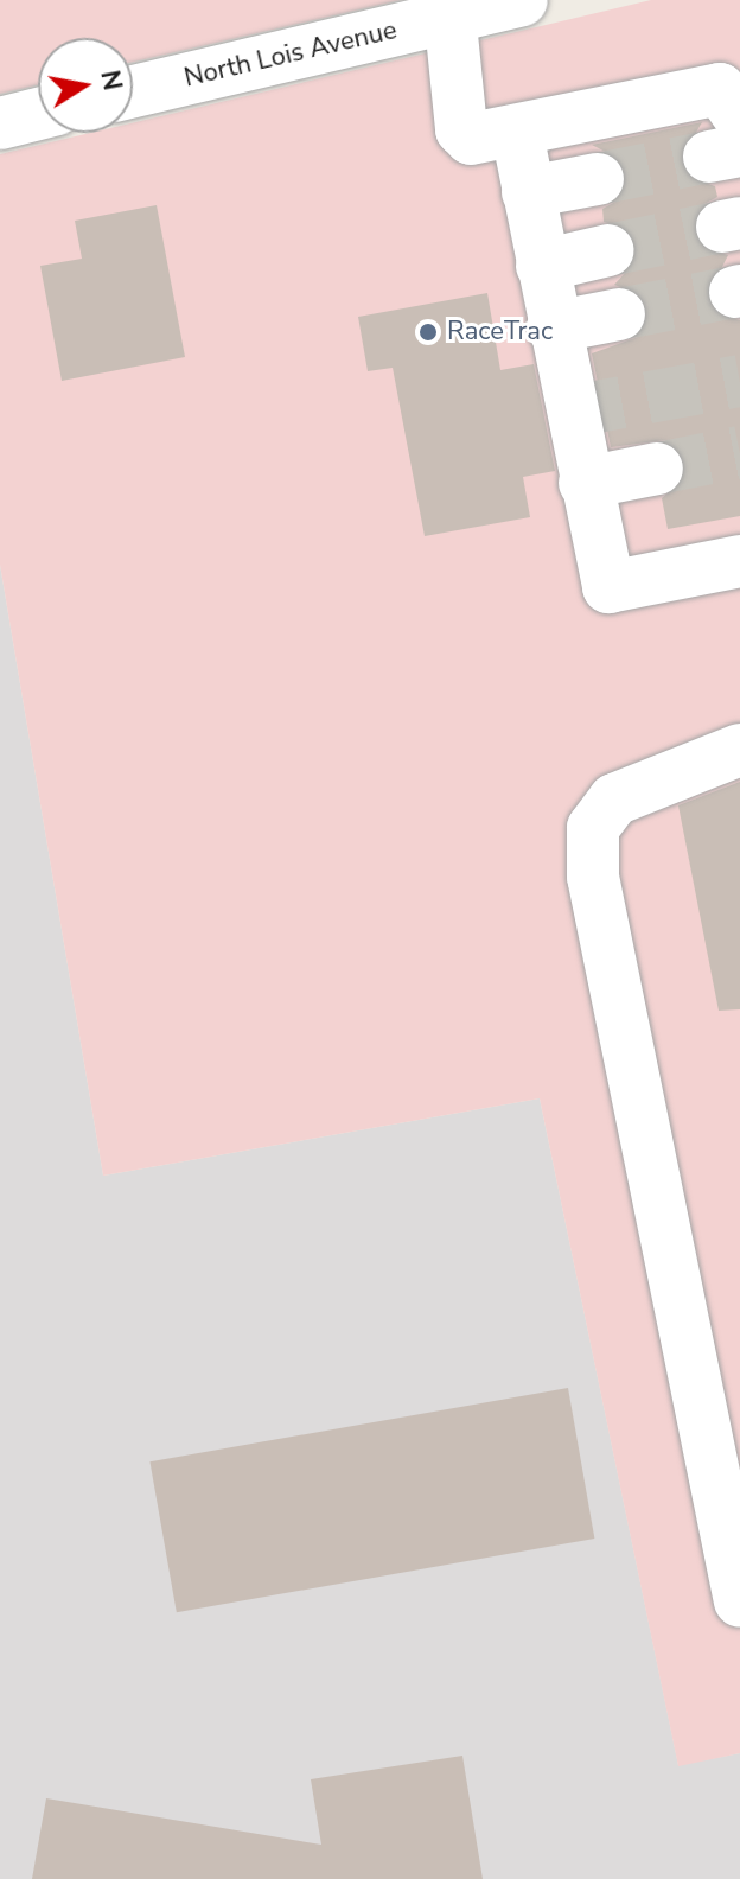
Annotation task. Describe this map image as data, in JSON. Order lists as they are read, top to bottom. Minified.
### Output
{"streets":{"street":["North Lois Avenue"]},"places":["RaceTrac"],"north":"right"}
